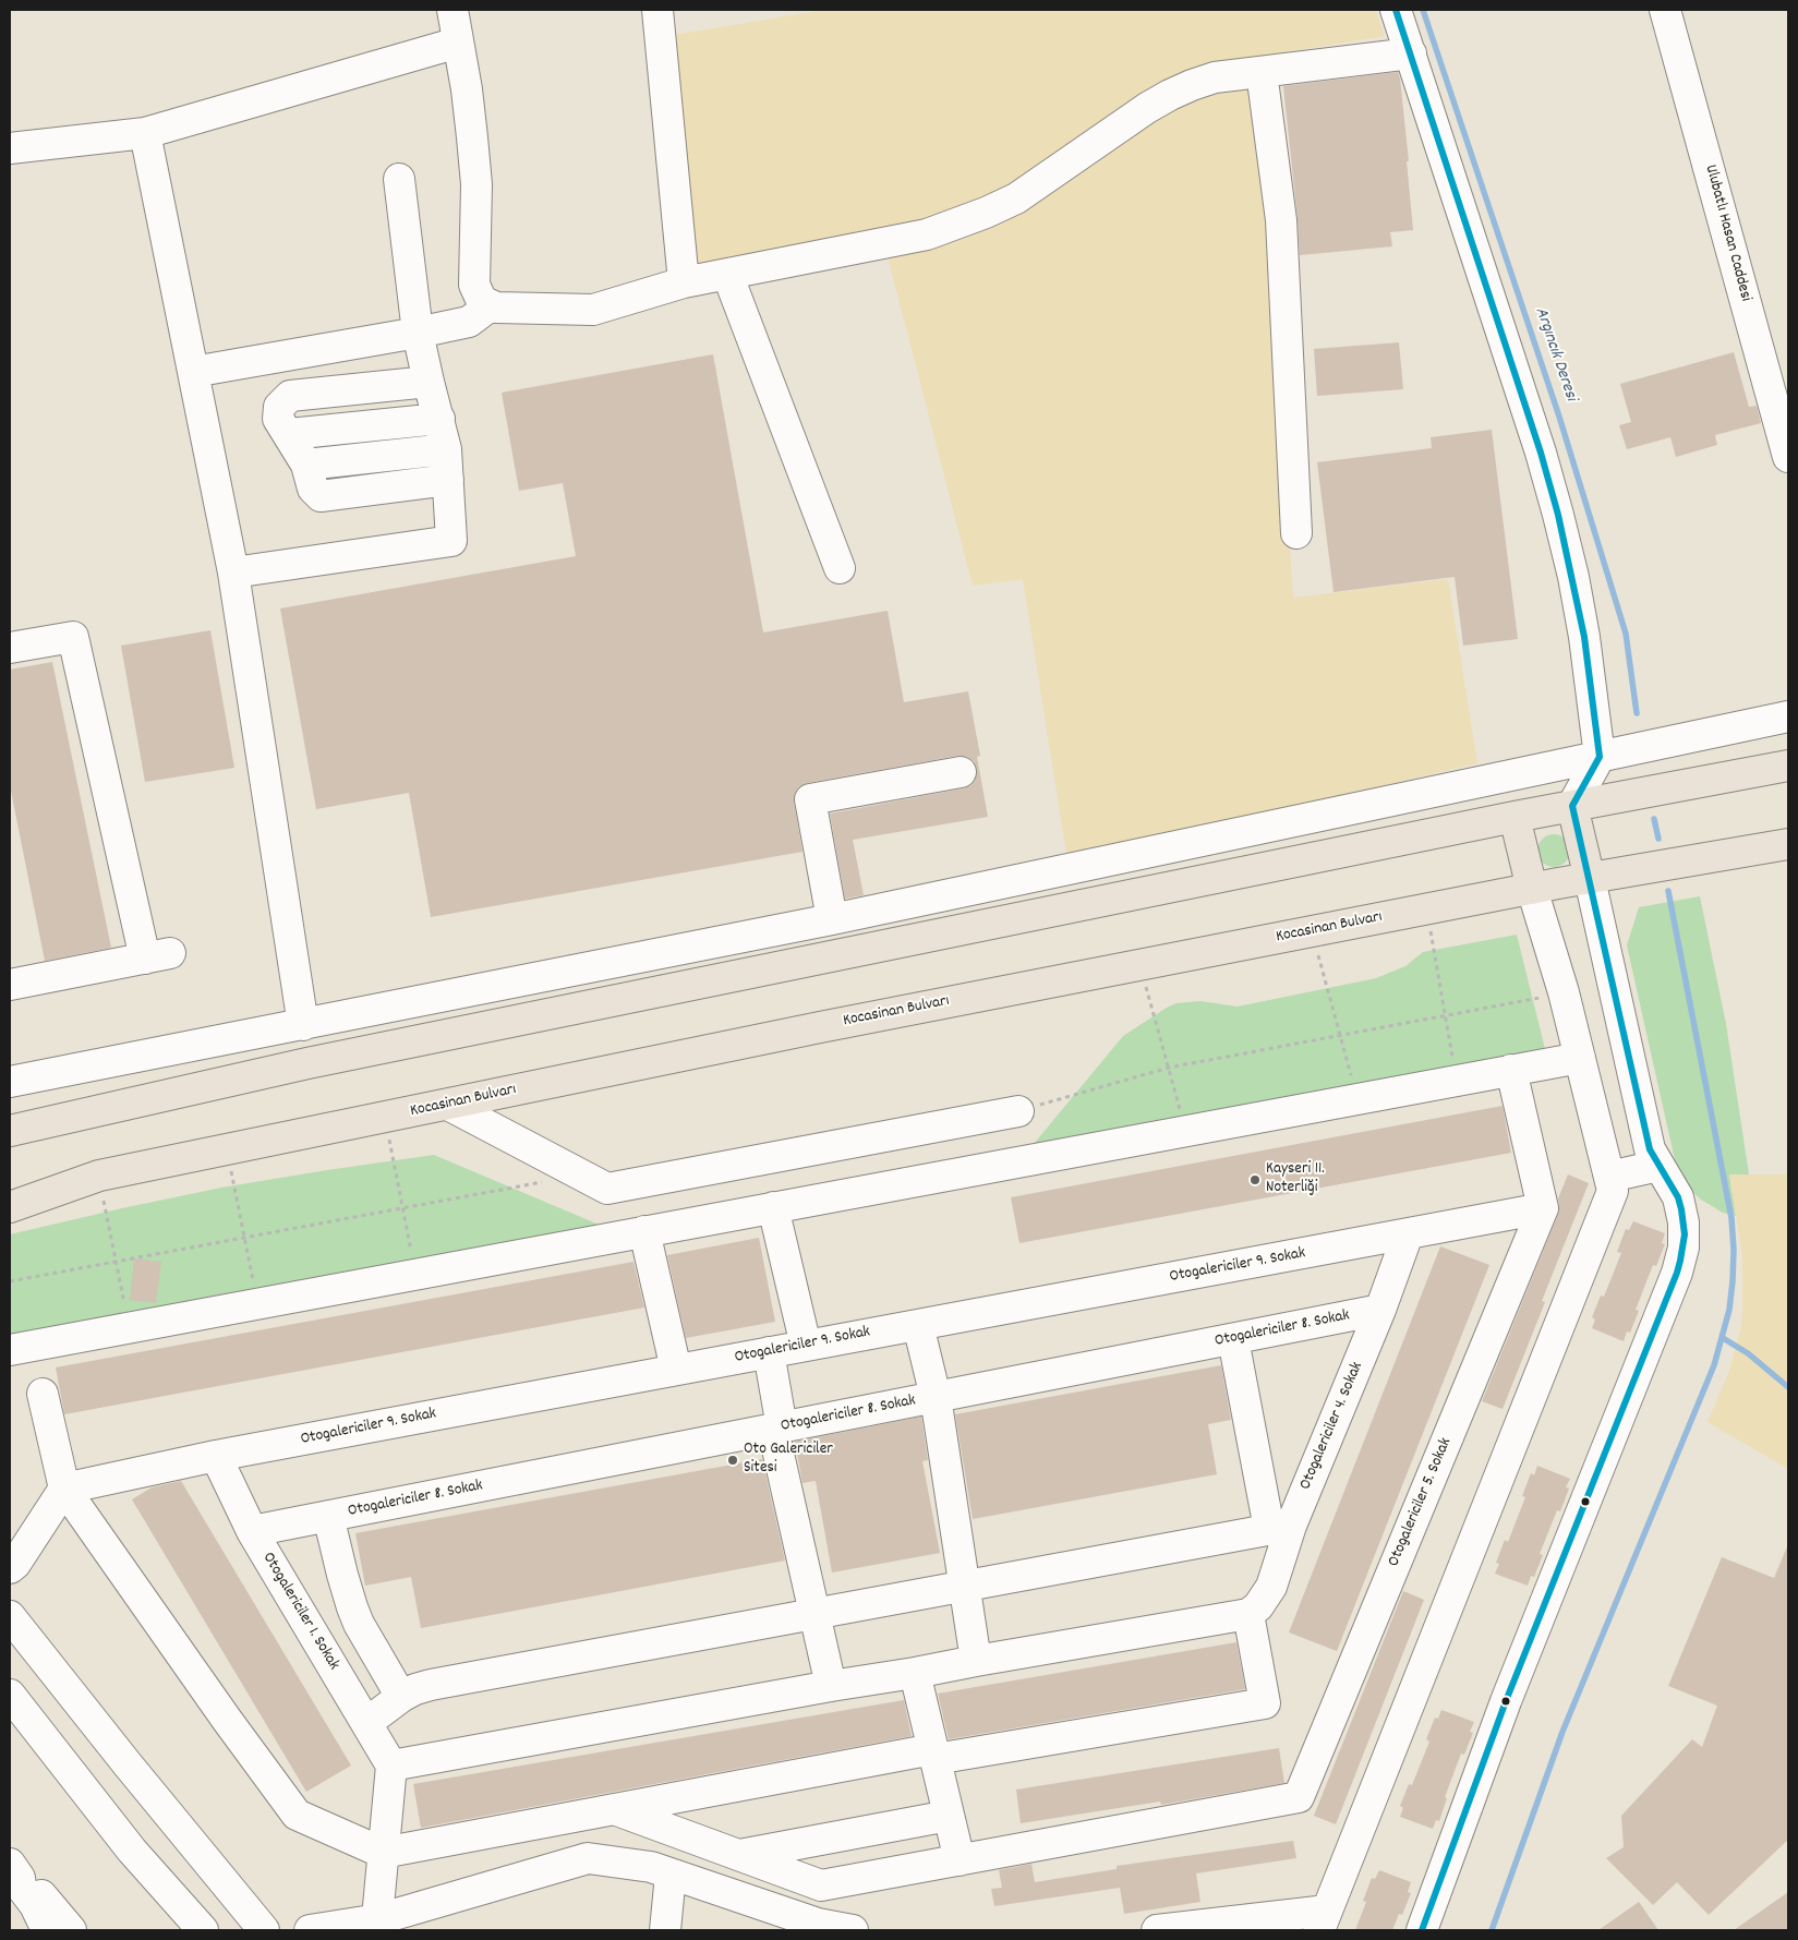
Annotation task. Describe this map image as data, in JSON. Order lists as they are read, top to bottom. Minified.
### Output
{"streets":{"highway":["Kocasinan Bulvarı"],"street":["Ulubatlı Hasan Caddesi","Otogalericiler 9. Sokak","Otogalericiler 8. Sokak","Otogalericiler 4. Sokak","Otogalericiler 5. Sokak","Otogalericiler 1. Sokak"]},"crossings":[["Otogalericiler 9. Sokak","Otogalericiler 4. Sokak"],["Otogalericiler 9. Sokak","Otogalericiler 5. Sokak"],["Otogalericiler 9. Sokak","Otogalericiler 1. Sokak"],["Otogalericiler 8. Sokak","Otogalericiler 4. Sokak"],["Otogalericiler 8. Sokak","Otogalericiler 1. Sokak"]],"water":["Argıncık Deresi"],"places":["Kayseri 11. Noterliği","Oto Galericiler Sitesi"]}
